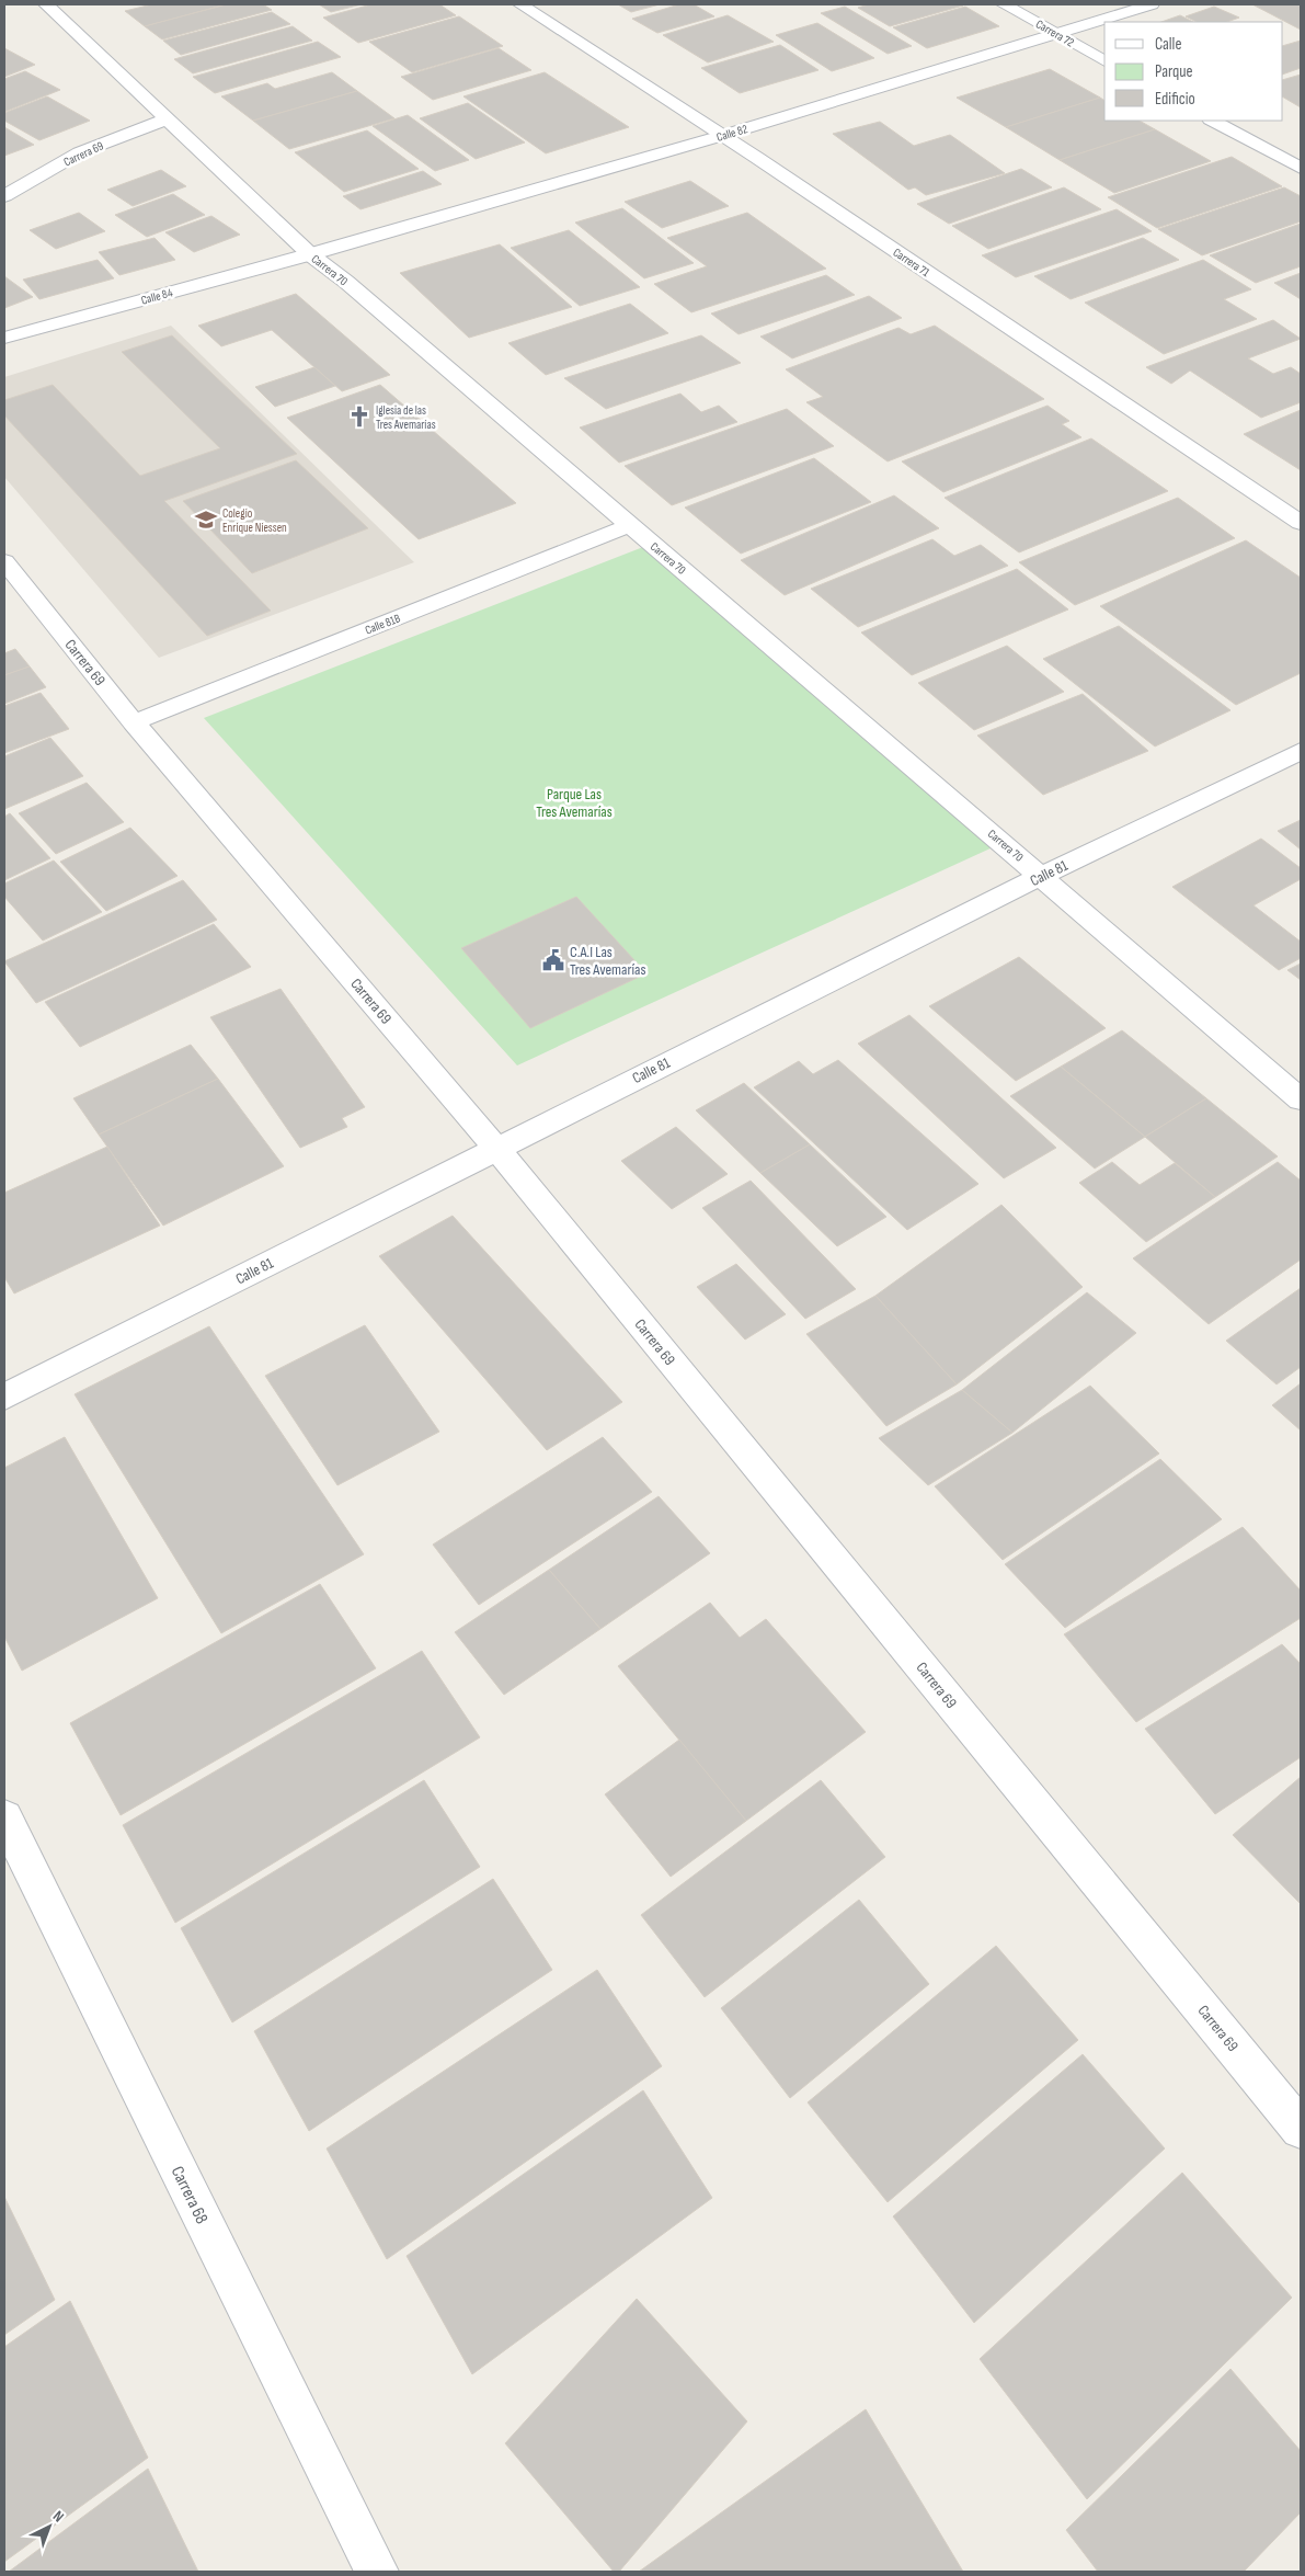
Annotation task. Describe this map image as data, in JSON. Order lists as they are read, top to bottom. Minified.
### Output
{"streets":{"street":["Carrera 72","Calle 82","Carrera 69","Carrera 71","Carrera 70","Calle 84","Calle 81B","Calle 81","Carrera 68"]},"crossings":[["Carrera 72","Calle 82"],["Calle 82","Carrera 71"],["Calle 82","Carrera 70"],["Calle 82","Calle 84"],["Carrera 69","Carrera 70"],["Carrera 69","Calle 81B"],["Carrera 69","Calle 81"],["Carrera 70","Calle 84"],["Carrera 70","Calle 81B"],["Carrera 70","Calle 81"]],"parks":["Parque Las Tres Avemarías"],"places":{"church":["Iglesia de las Tres Avemarías"],"school or university":["Colegio Enrique Niessen"],"public building":["C.A.I Las Tres Avemarías"]},"legend":["Calle","Parque","Edificio"],"north":"top right"}
